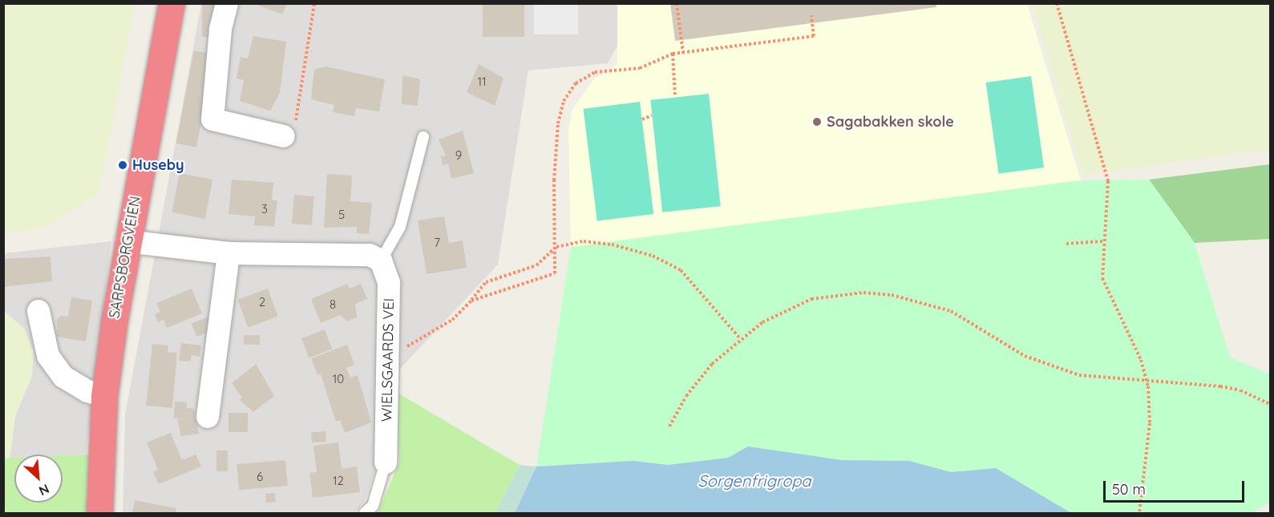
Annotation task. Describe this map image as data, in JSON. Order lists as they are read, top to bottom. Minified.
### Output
{"streets":{"highway":["SARPSBORGVEIEN"],"street":["WIELSGAARDS VEI"]},"water":["Sorgenfrigropa"],"places":["Sagabakken skole","Huseby"],"house_numbers":["11","9","3","5","7","2","8","10","6","12"],"scale_bar":"50 m","north":"bottom right"}
